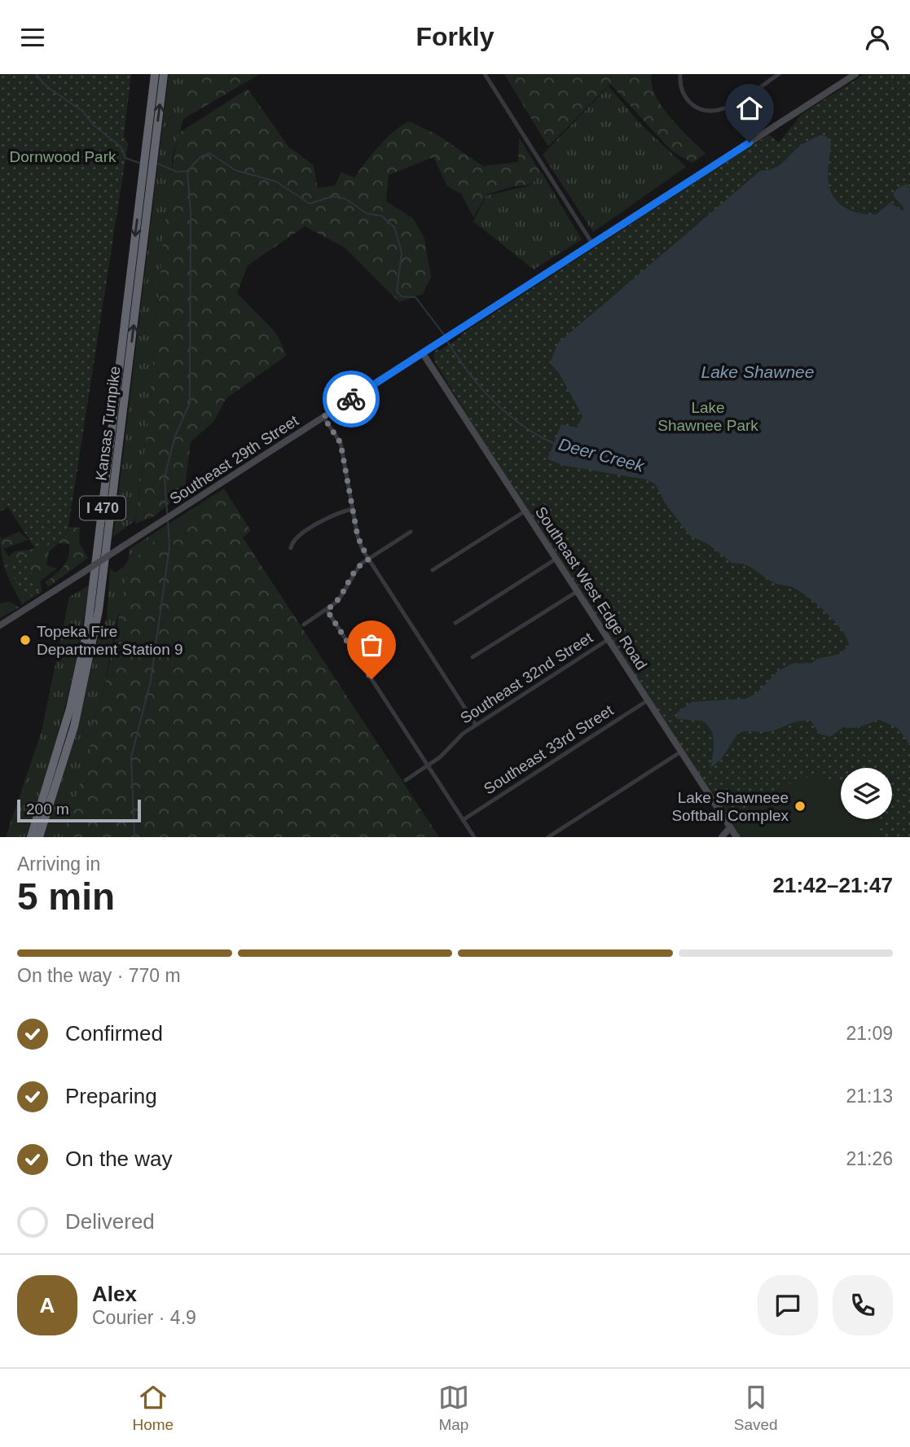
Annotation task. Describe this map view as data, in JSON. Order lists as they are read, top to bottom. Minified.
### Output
{"streets":{"highway":["Kansas Turnpike","I 470"],"main road":["Southeast 29th Street","Southeast West Edge Road"],"street":["Southeast 32nd Street","Southeast 33rd Street"]},"crossings":[["Southeast 29th Street","Southeast West Edge Road"],["Southeast West Edge Road","Southeast 32nd Street"],["Southeast West Edge Road","Southeast 33rd Street"]],"water":["Lake Shawnee","Deer Creek"],"parks":["Dornwood Park","Lake Shawnee Park"],"places":["Topeka Fire Department Station 9","Lake Shawneee Softball Complex"],"scale_bar":"200 m","page":{"header":"Forkly","scale":"200 m","heading":["5 min","Arriving in","21:42–21:47"],"panel":["Alex","Courier · 4.9"],"bar":"On the way · 770 m","list":[["Confirmed","21:09"],["Preparing","21:13"],["On the way","21:26"],"Delivered"],"round":"A","tabs":["Home","Map","Saved"]}}
